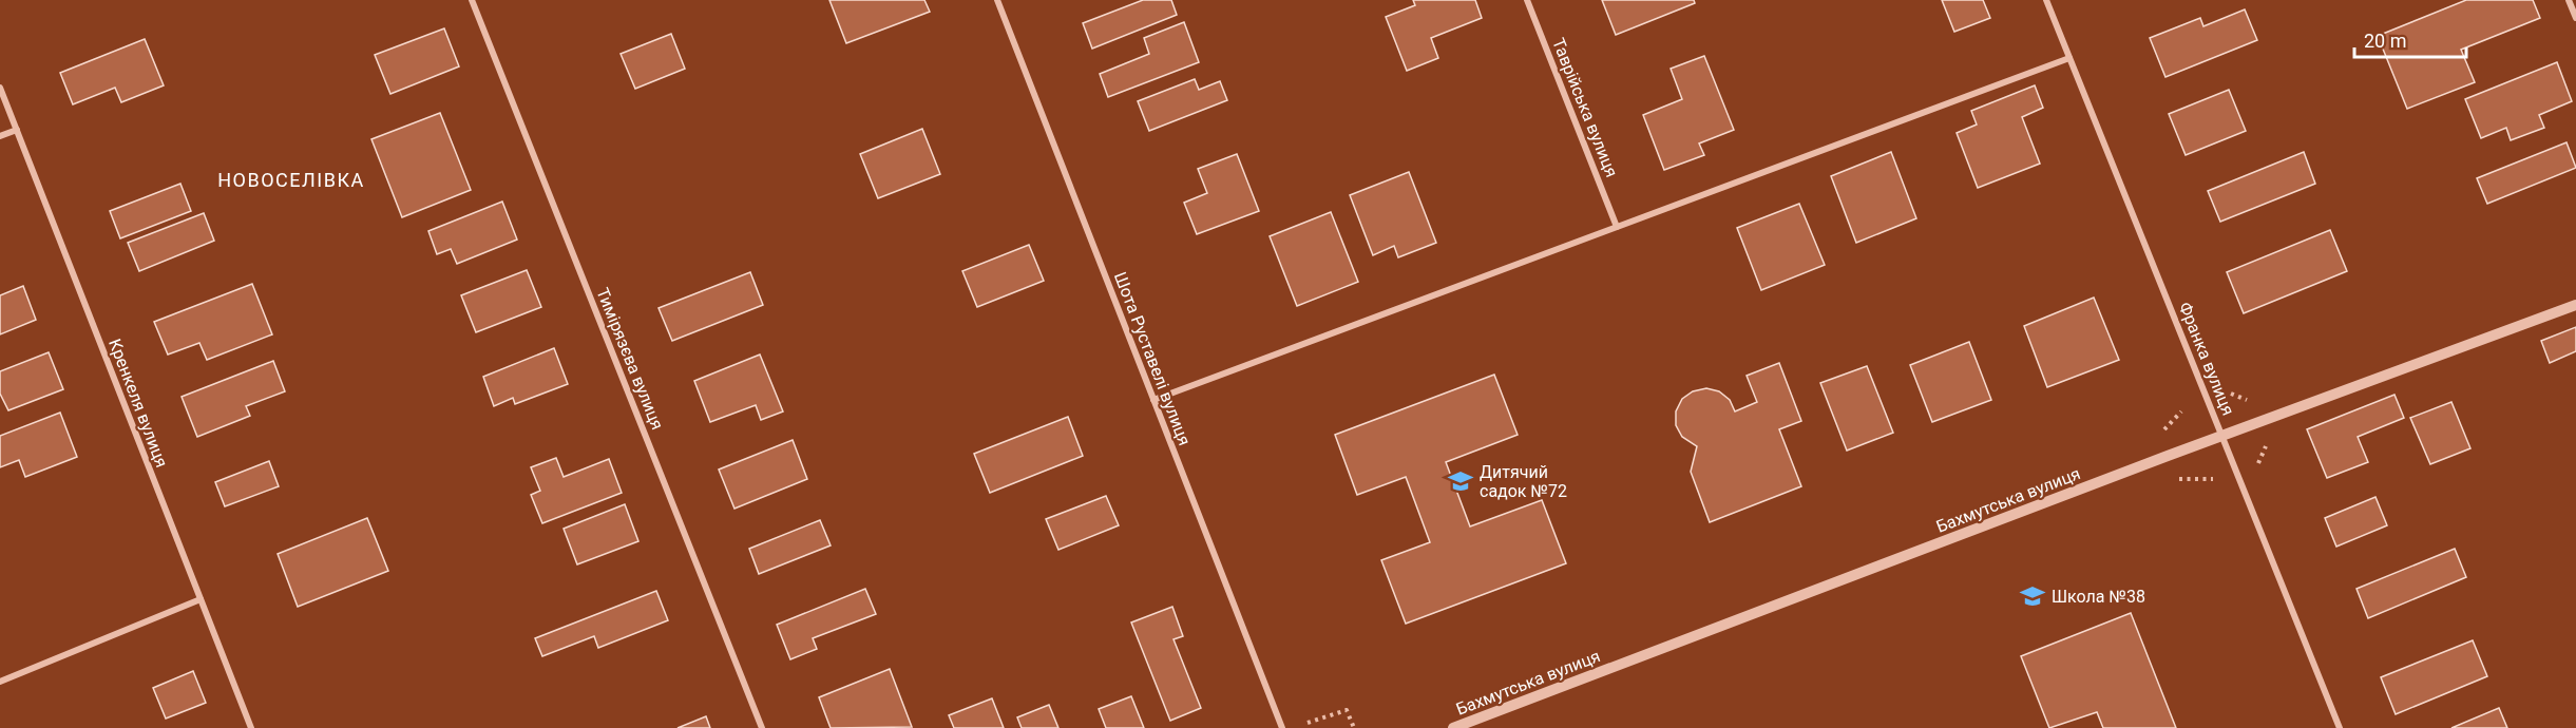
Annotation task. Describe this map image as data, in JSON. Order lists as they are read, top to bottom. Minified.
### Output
{"streets":{"street":["Таврійська вулиця","Тимірязєва вулиця","Шота Руставелі вулиця","Франка вулиця","Кренкеля вулиця","Бахмутська вулиця"]},"crossings":[["Франка вулиця","Бахмутська вулиця"]],"districts":["НОВОСЕЛІВКА"],"places":{"school or university":["Дитячий садок №72","Школа №38"]},"scale_bar":"20 m"}
